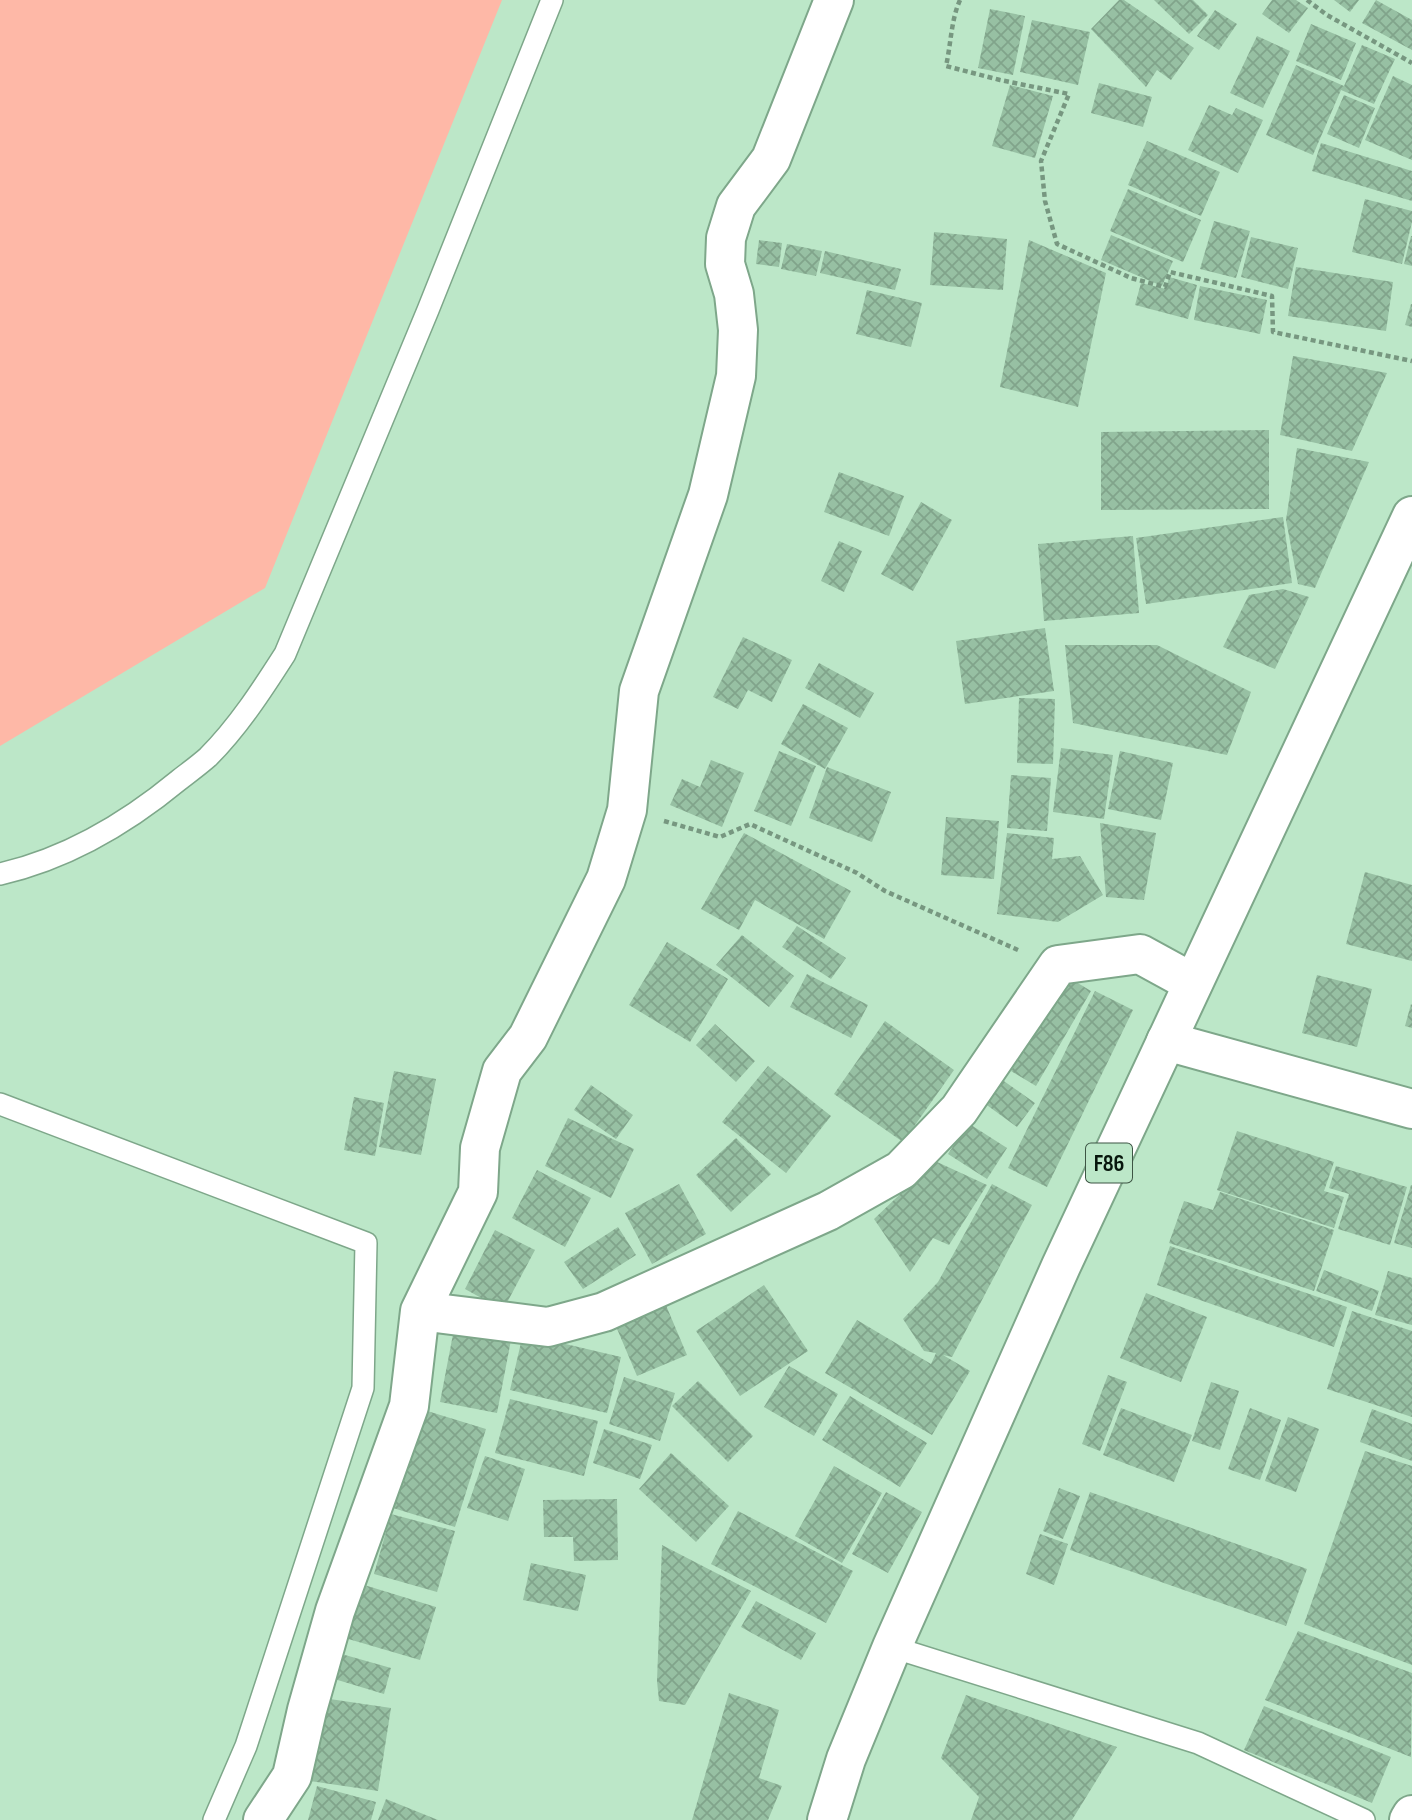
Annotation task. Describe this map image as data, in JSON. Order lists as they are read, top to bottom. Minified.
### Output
{"streets":{"street":["F86"]}}
